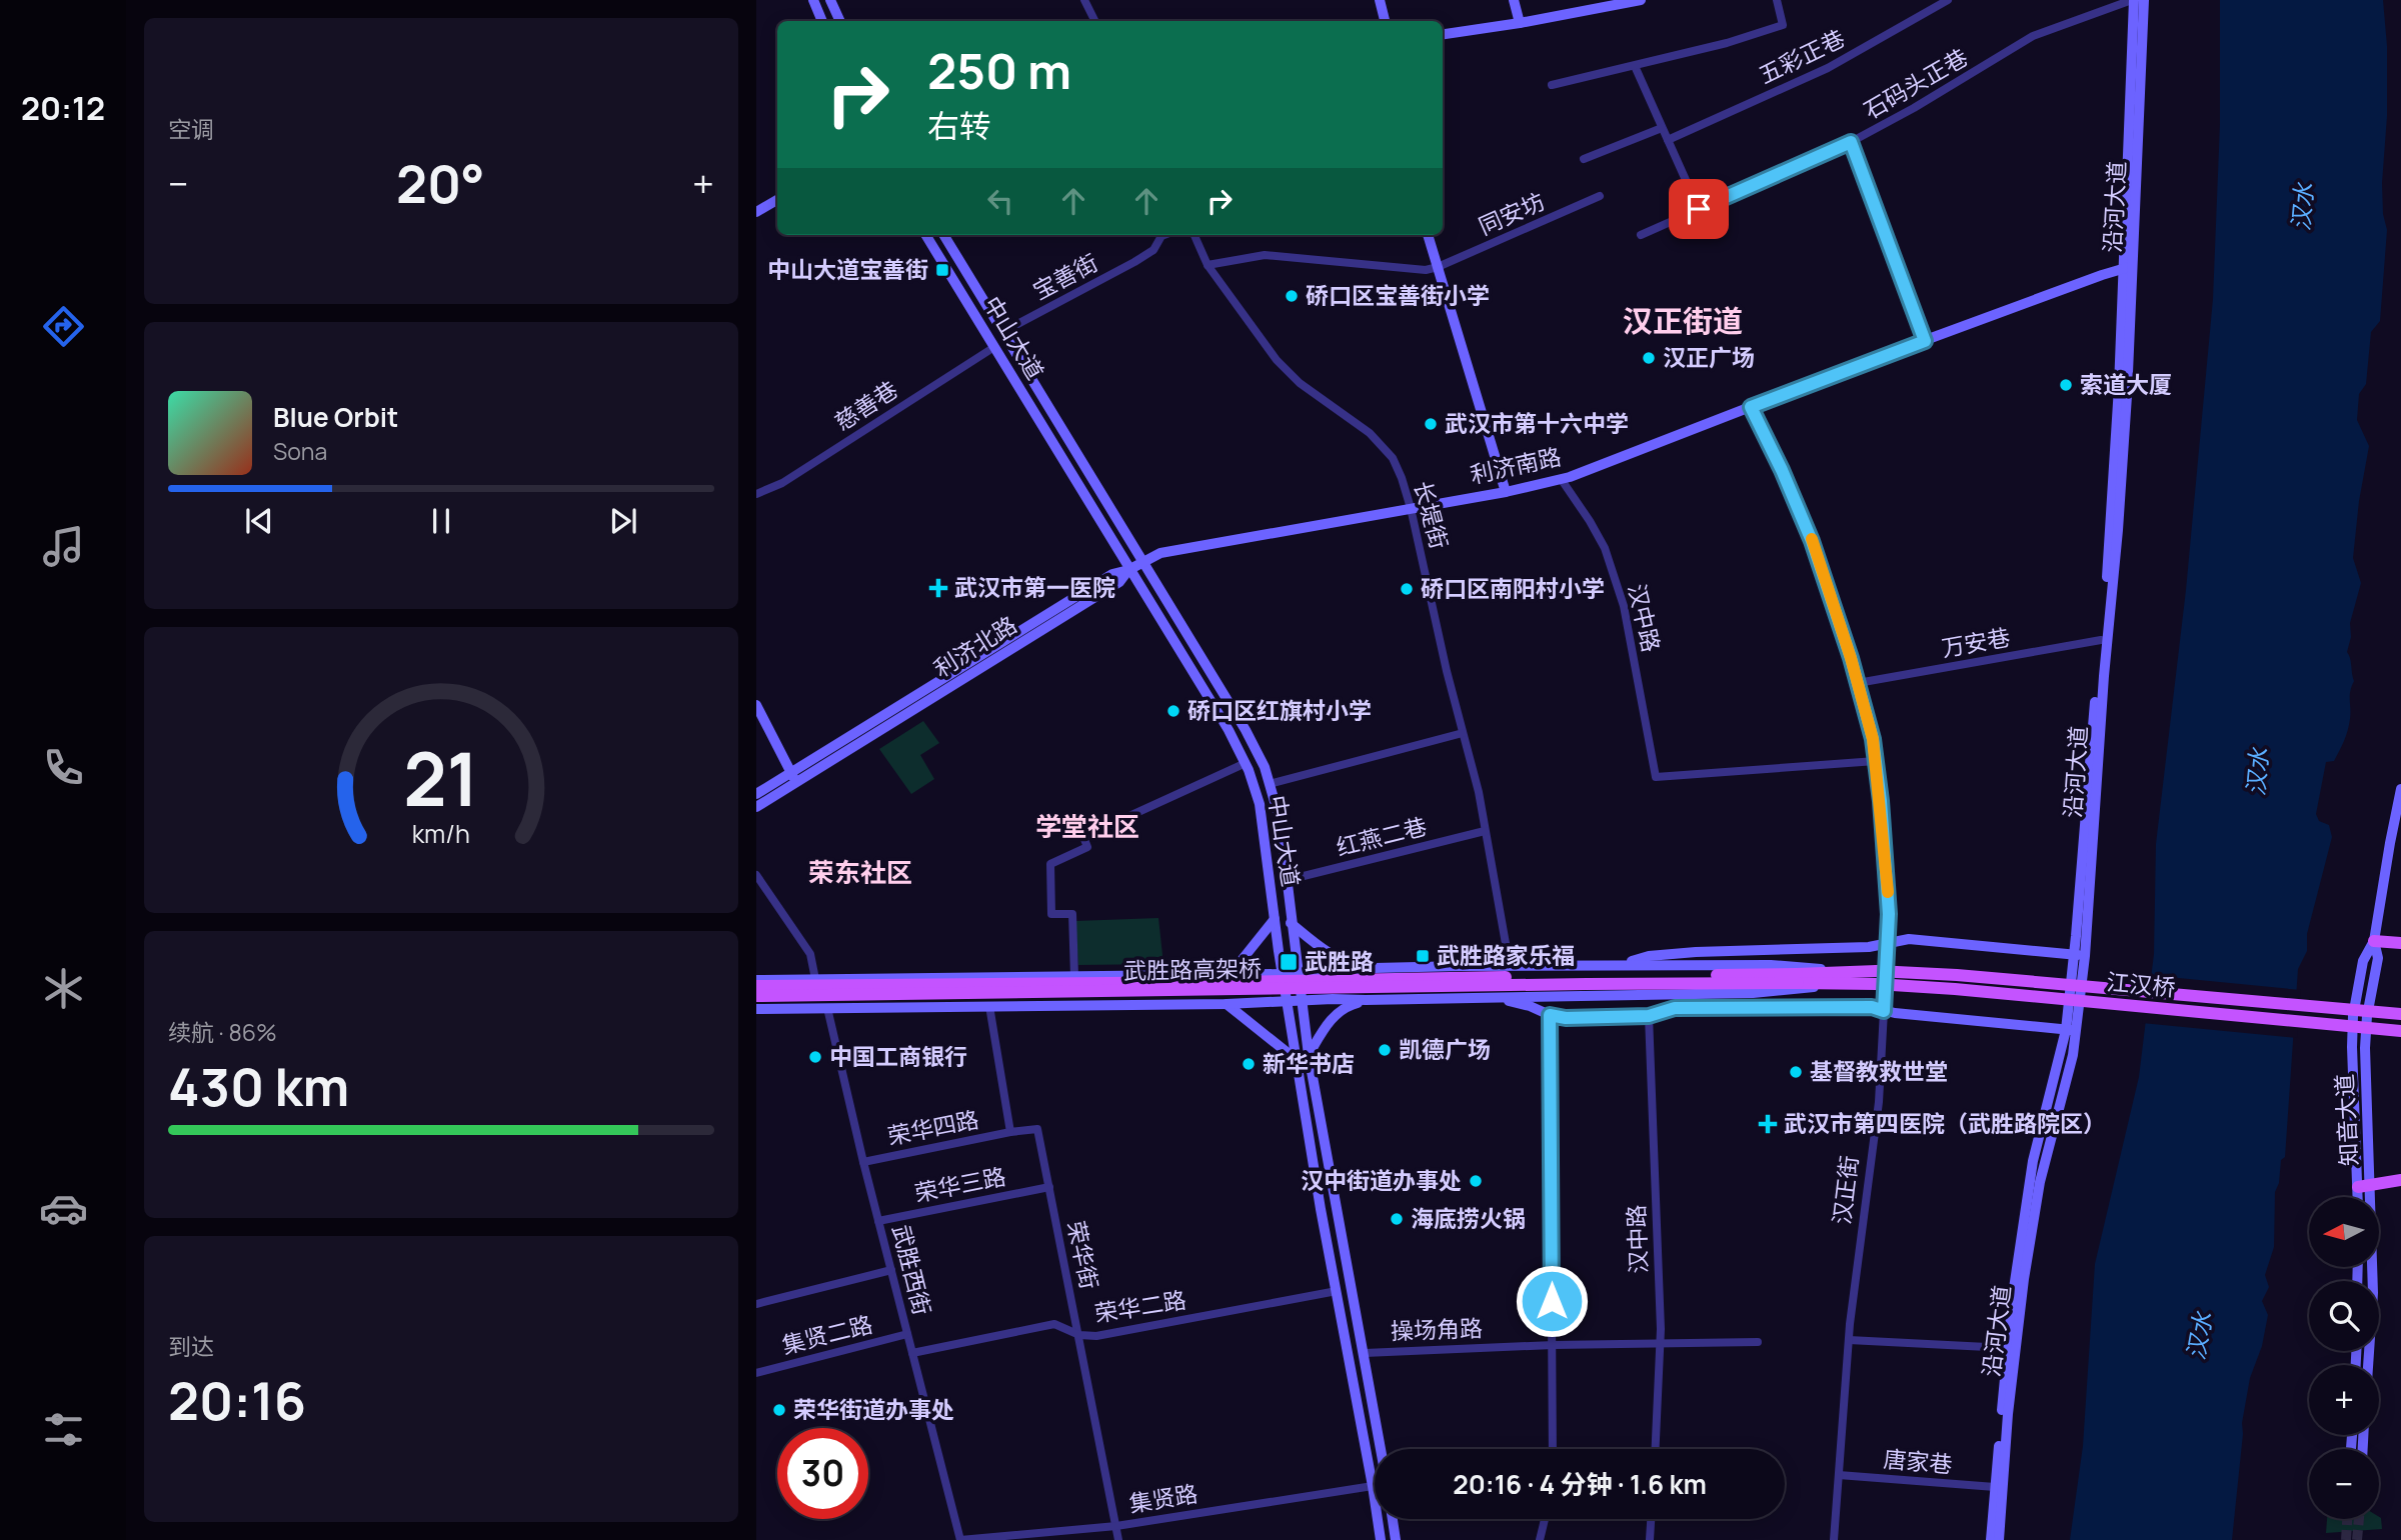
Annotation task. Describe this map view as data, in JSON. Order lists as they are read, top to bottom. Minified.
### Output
{"streets":{"main road":["沿河大道","中山大道","利济南路","利济北路","武胜路高架桥","江汉桥","知音大道","汉正街"],"street":["五彩正巷","石码头正巷","同安坊","宝善街","慈善巷","长堤街","汉中路","万安巷","红燕二巷","荣华四路","荣华三路","荣华街","武胜西街","荣华二路","操场角路","集贤二路","唐家巷","集贤路"]},"crossings":[["石码头正巷","沿河大道"],["沿河大道","利济南路"],["沿河大道","万安巷"],["沿河大道","唐家巷"],["宝善街","中山大道"],["中山大道","慈善巷"],["中山大道","利济南路"],["中山大道","利济北路"],["中山大道","红燕二巷"],["中山大道","荣华二路"],["中山大道","操场角路"],["中山大道","集贤路"],["利济南路","长堤街"],["利济南路","汉中路"],["利济南路","利济北路"],["利济南路","汉正街"],["长堤街","红燕二巷"],["汉中路","汉正街"],["汉中路","操场角路"],["万安巷","汉正街"],["荣华四路","荣华街"],["荣华四路","武胜西街"],["荣华三路","荣华街"],["荣华三路","武胜西街"],["汉正街","唐家巷"],["荣华街","荣华二路"],["荣华街","集贤路"],["武胜西街","荣华二路"],["武胜西街","集贤二路"],["武胜西街","集贤路"]],"districts":["汉正街道","学堂社区","荣东社区"],"water":["汉水"],"places":{"transit":["中山大道宝善街","武胜路家乐福","武胜路"],"other":["硚口区宝善街小学","汉正广场","索道大厦","武汉市第十六中学","硚口区南阳村小学","硚口区红旗村小学","凯德广场","中国工商银行","新华书店","基督教救世堂","汉中街道办事处","海底捞火锅","荣华街道办事处"],"health":["武汉市第一医院","武汉市第四医院（武胜路院区）"]},"north":"left","page":{"tabs":"20:12","tile":["空调",["续航 · 86%","430 km"],["到达","20:16"]],"turn":["250 m","右转"],"heat":["−","20°","+"],"song":["Blue Orbit","Sona"],"map_buttons":["+","−"],"limit":"30","trip":"20:16 · 4 分钟 · 1.6 km","gauge":["21","km/h"]}}
